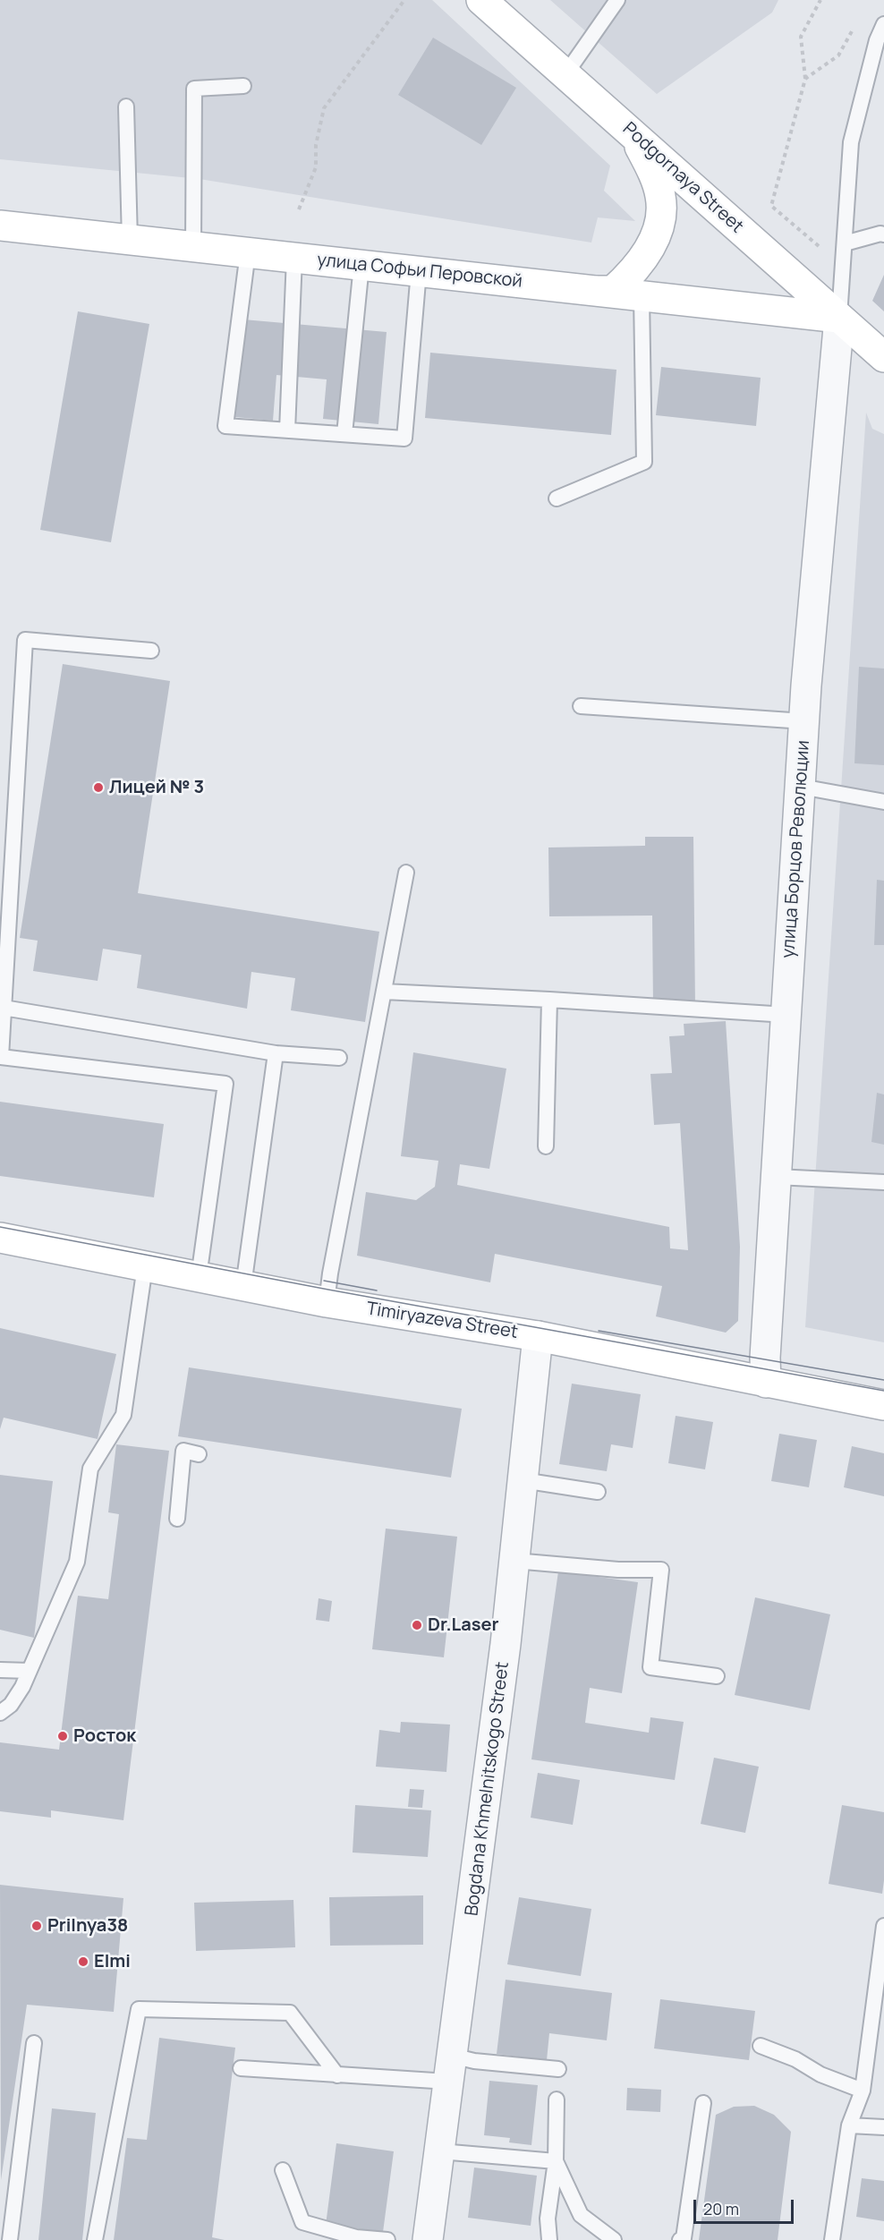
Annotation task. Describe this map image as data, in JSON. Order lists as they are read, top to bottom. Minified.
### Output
{"streets":{"street":["Podgornaya Street","улица Софьи Перовской","улица Борцов Революции","Timiryazeva Street","Bogdana Khmelnitskogo Street"]},"crossings":[["Podgornaya Street","улица Софьи Перовской"],["Podgornaya Street","улица Борцов Революции"],["улица Софьи Перовской","улица Борцов Революции"],["улица Борцов Революции","Timiryazeva Street"],["Timiryazeva Street","Bogdana Khmelnitskogo Street"]],"places":["Лицей № 3","Dr.Laser","Росток","Prilnya38","Elmi"],"scale_bar":"20 m"}
